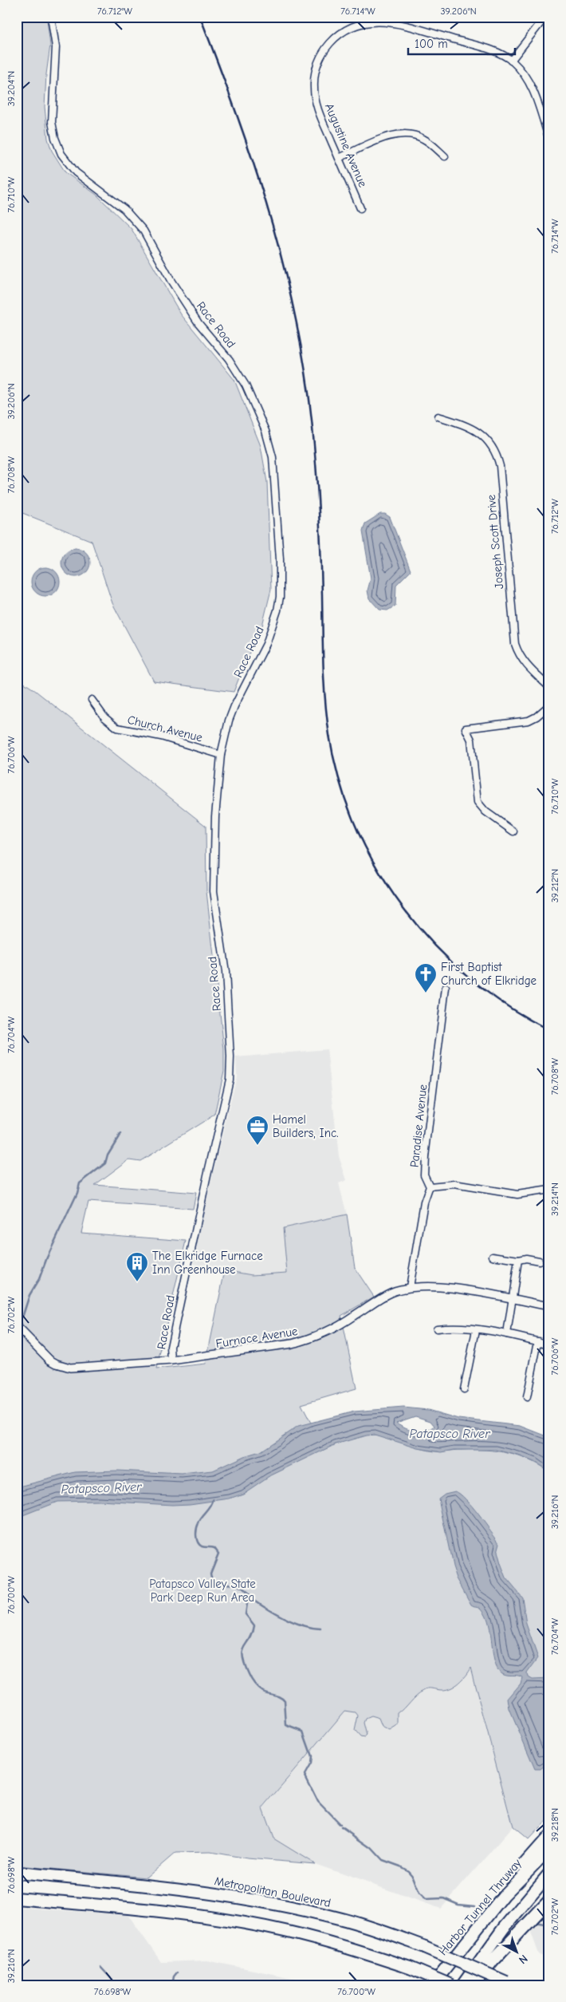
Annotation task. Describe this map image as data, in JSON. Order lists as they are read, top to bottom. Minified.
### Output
{"streets":{"highway":["Metropolitan Boulevard","Harbor Tunnel Thruway"],"street":["Augustine Avenue","Race Road","Joseph Scott Drive","Church Avenue","Paradise Avenue","Furnace Avenue"]},"crossings":[["Race Road","Church Avenue"],["Race Road","Furnace Avenue"]],"water":["Patapsco River"],"parks":["Patapsco Valley State Park Deep Run Area"],"places":{"church":["First Baptist Church of Elkridge"],"office":["Hamel Builders, Inc."],"building":["The Elkridge Furnace Inn Greenhouse"]},"scale_bar":"100 m","north":"bottom right","coordinates":["76.712°W","76.714°W","39.206°N","39.204°N","76.710°W","76.708°W","76.706°W","39.212°N","76.704°W","39.214°N","76.702°W","39.216°N","76.700°W","39.218°N","76.698°W"]}
